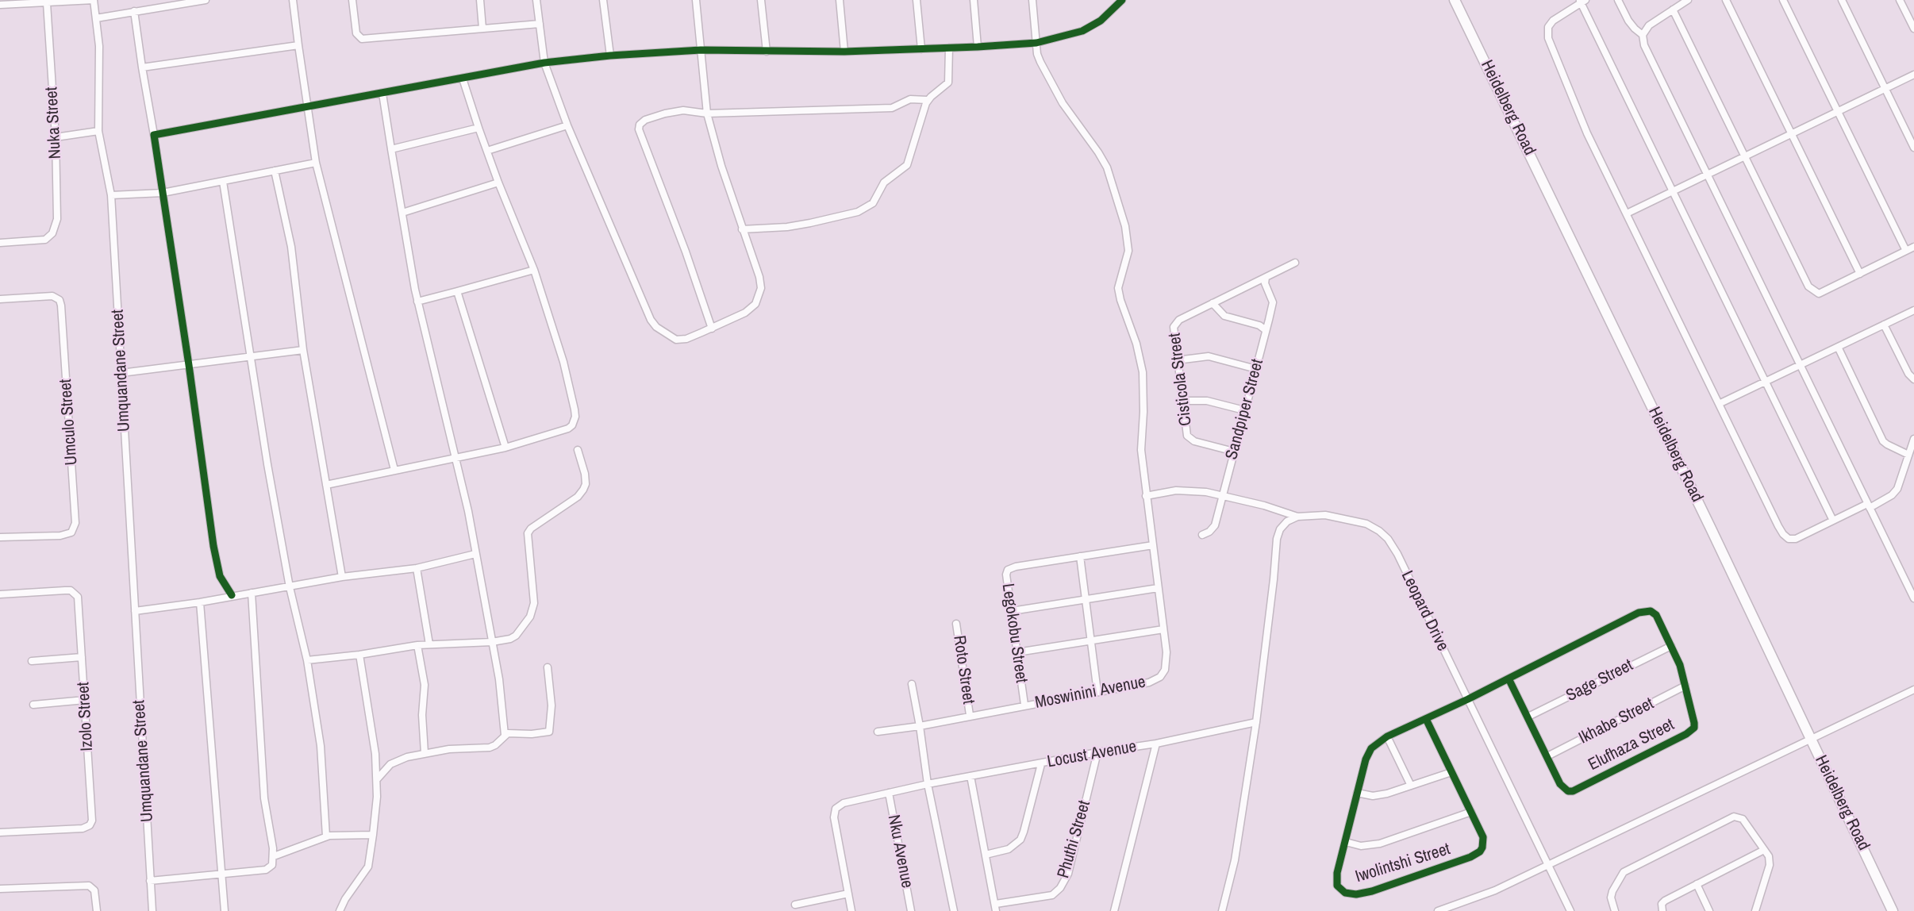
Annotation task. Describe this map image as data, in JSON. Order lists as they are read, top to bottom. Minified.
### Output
{"streets":{"main road":["Heidelberg Road"],"street":["Nuka Street","Umquandane Street","Cisticola Street","Sandpiper Street","Umculo Street","Leopard Drive","Legokobu Street","Roto Street","Sage Street","Moswinini Avenue","Izolo Street","Ikhabe Street","Elufhaza Street","Locust Avenue","Phuthi Street","Nku Avenue","Iwolintshi Street"]},"crossings":[["Cisticola Street","Sandpiper Street"],["Sandpiper Street","Leopard Drive"],["Leopard Drive","Moswinini Avenue"],["Leopard Drive","Elufhaza Street"],["Leopard Drive","Iwolintshi Street"],["Legokobu Street","Moswinini Avenue"],["Roto Street","Moswinini Avenue"],["Sage Street","Elufhaza Street"],["Ikhabe Street","Elufhaza Street"],["Elufhaza Street","Iwolintshi Street"],["Locust Avenue","Phuthi Street"],["Locust Avenue","Nku Avenue"]]}
